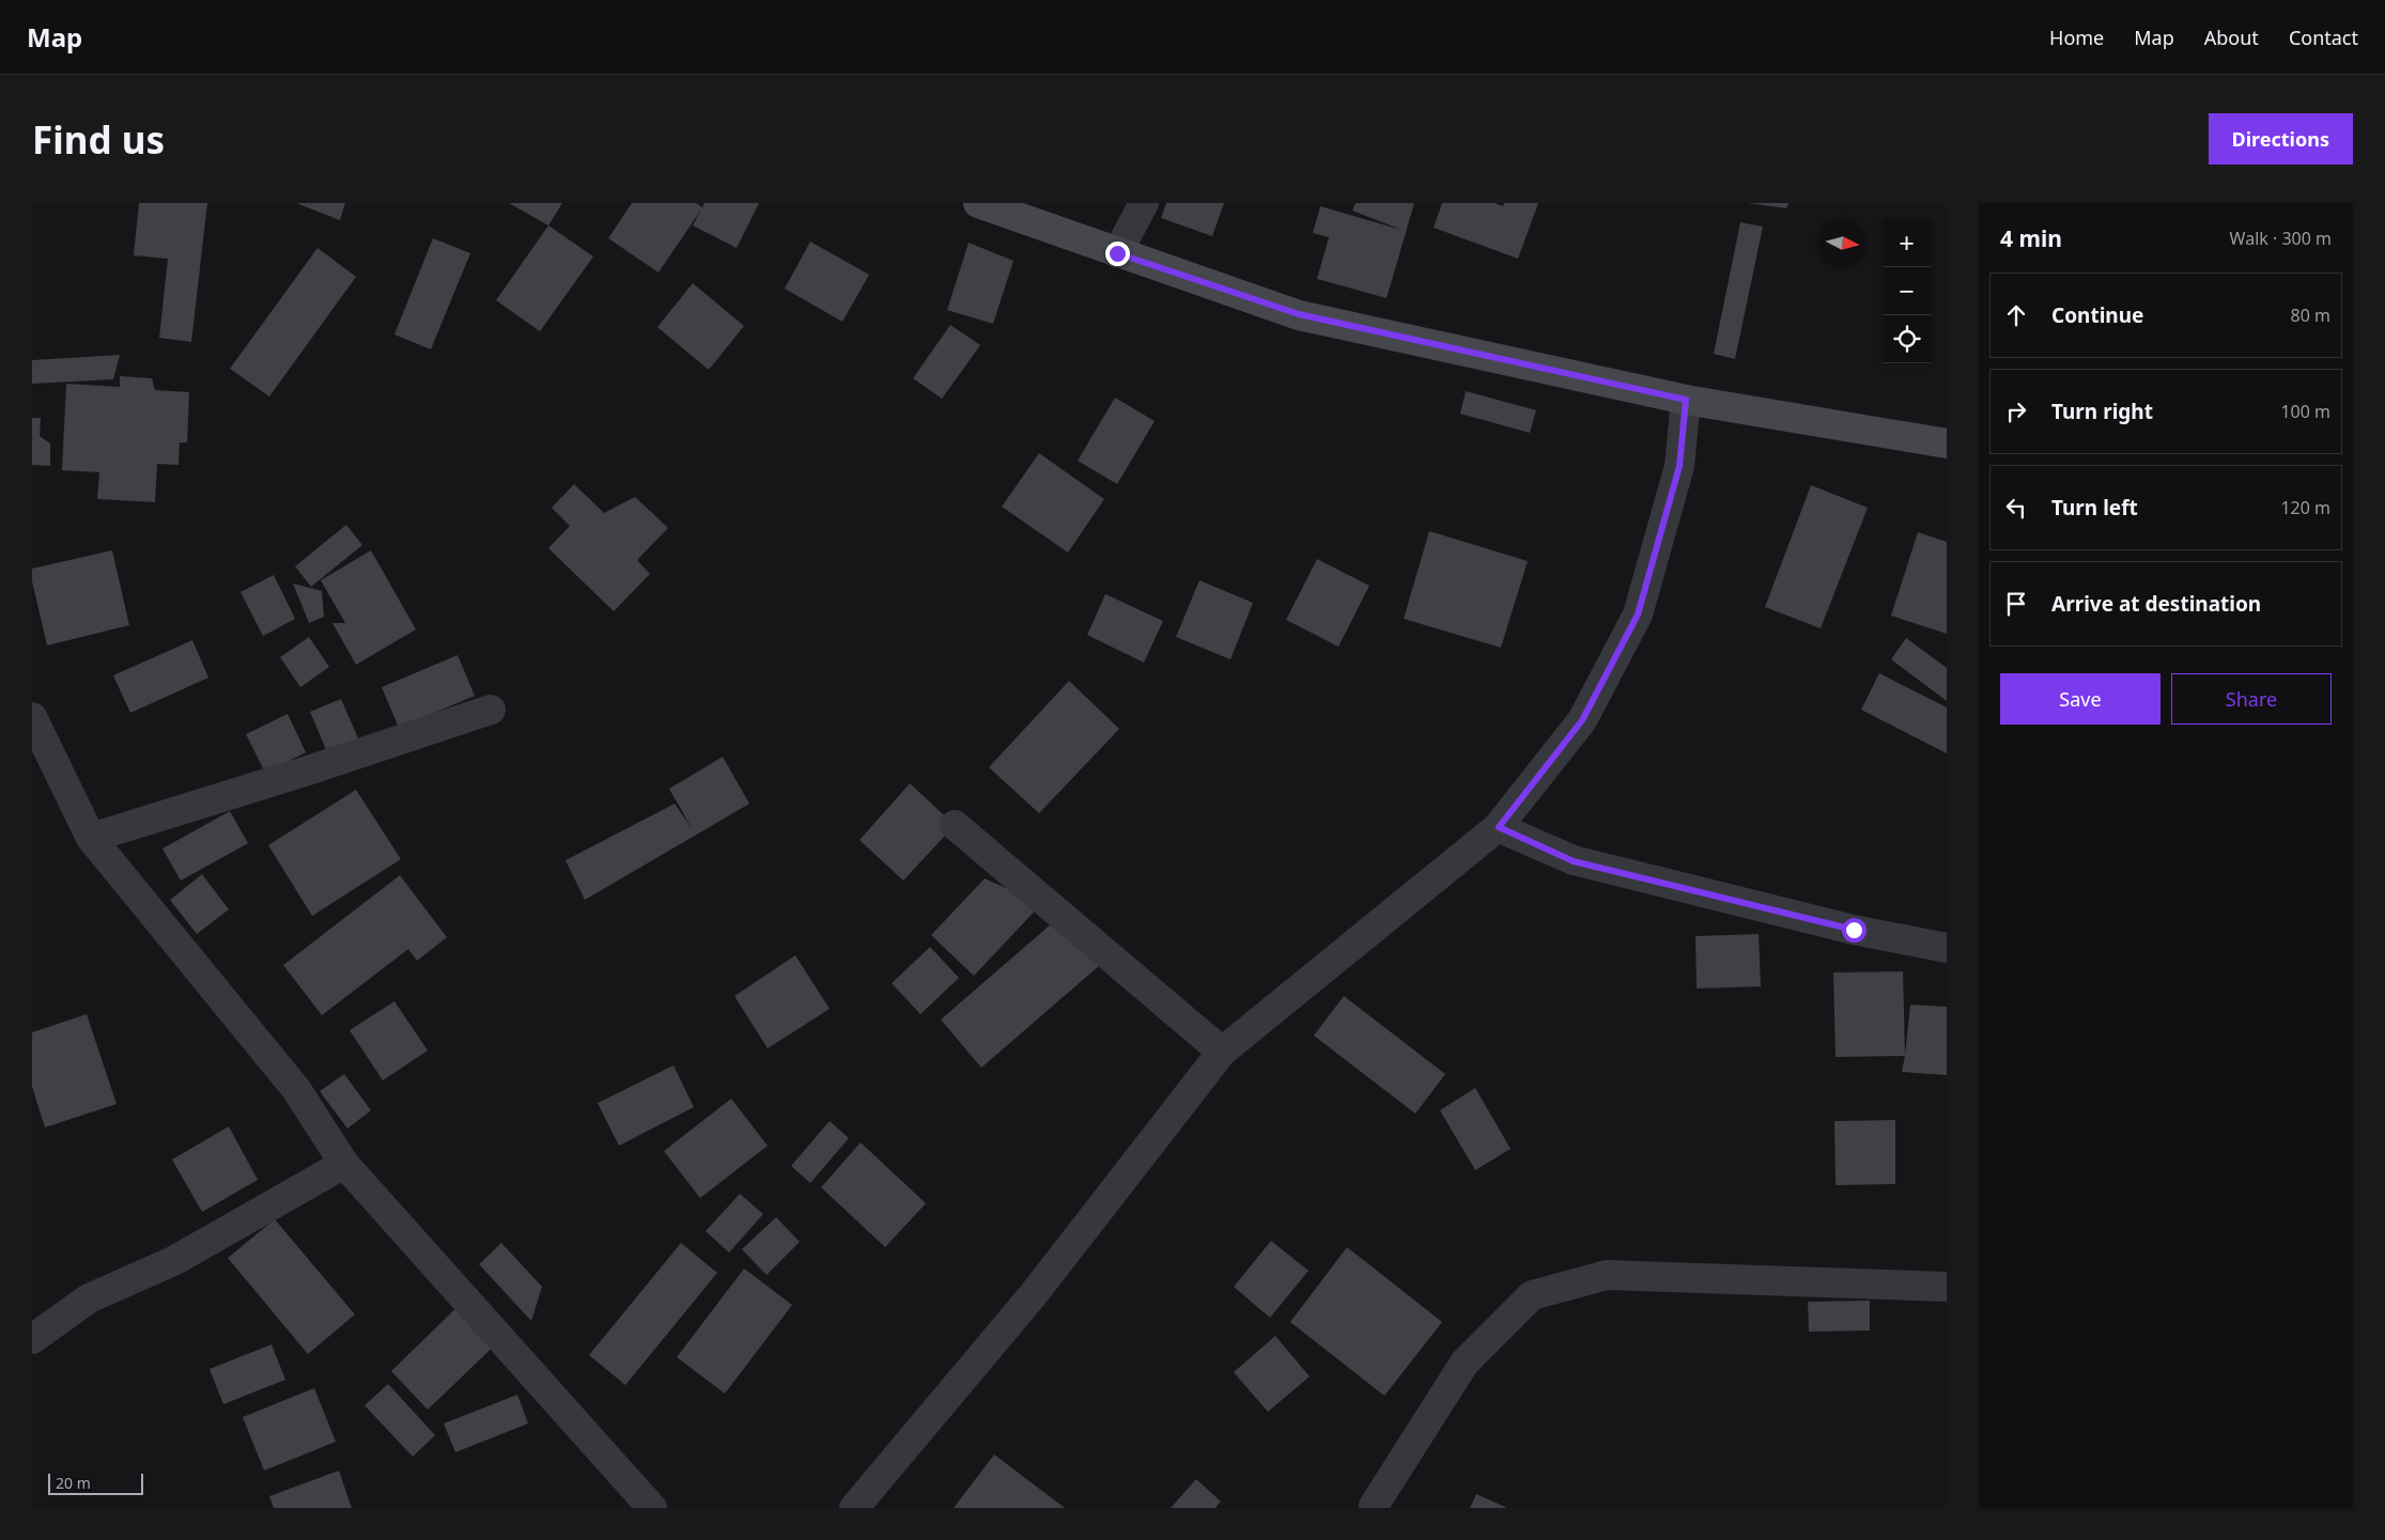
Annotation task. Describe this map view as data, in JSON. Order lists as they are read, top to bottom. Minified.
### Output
{"scale_bar":"20 m","north":"right","page":{"header":"Map","nav":["Home","Map","About","Contact"],"buttons":["Directions",["Save","Share"]],"title":"Find us","heading":["4 min","Walk · 300 m"],"map_buttons":["+","−"],"list":[["Continue","80 m"],["Turn right","100 m"],["Turn left","120 m"],"Arrive at destination"],"scale":"20 m"}}
